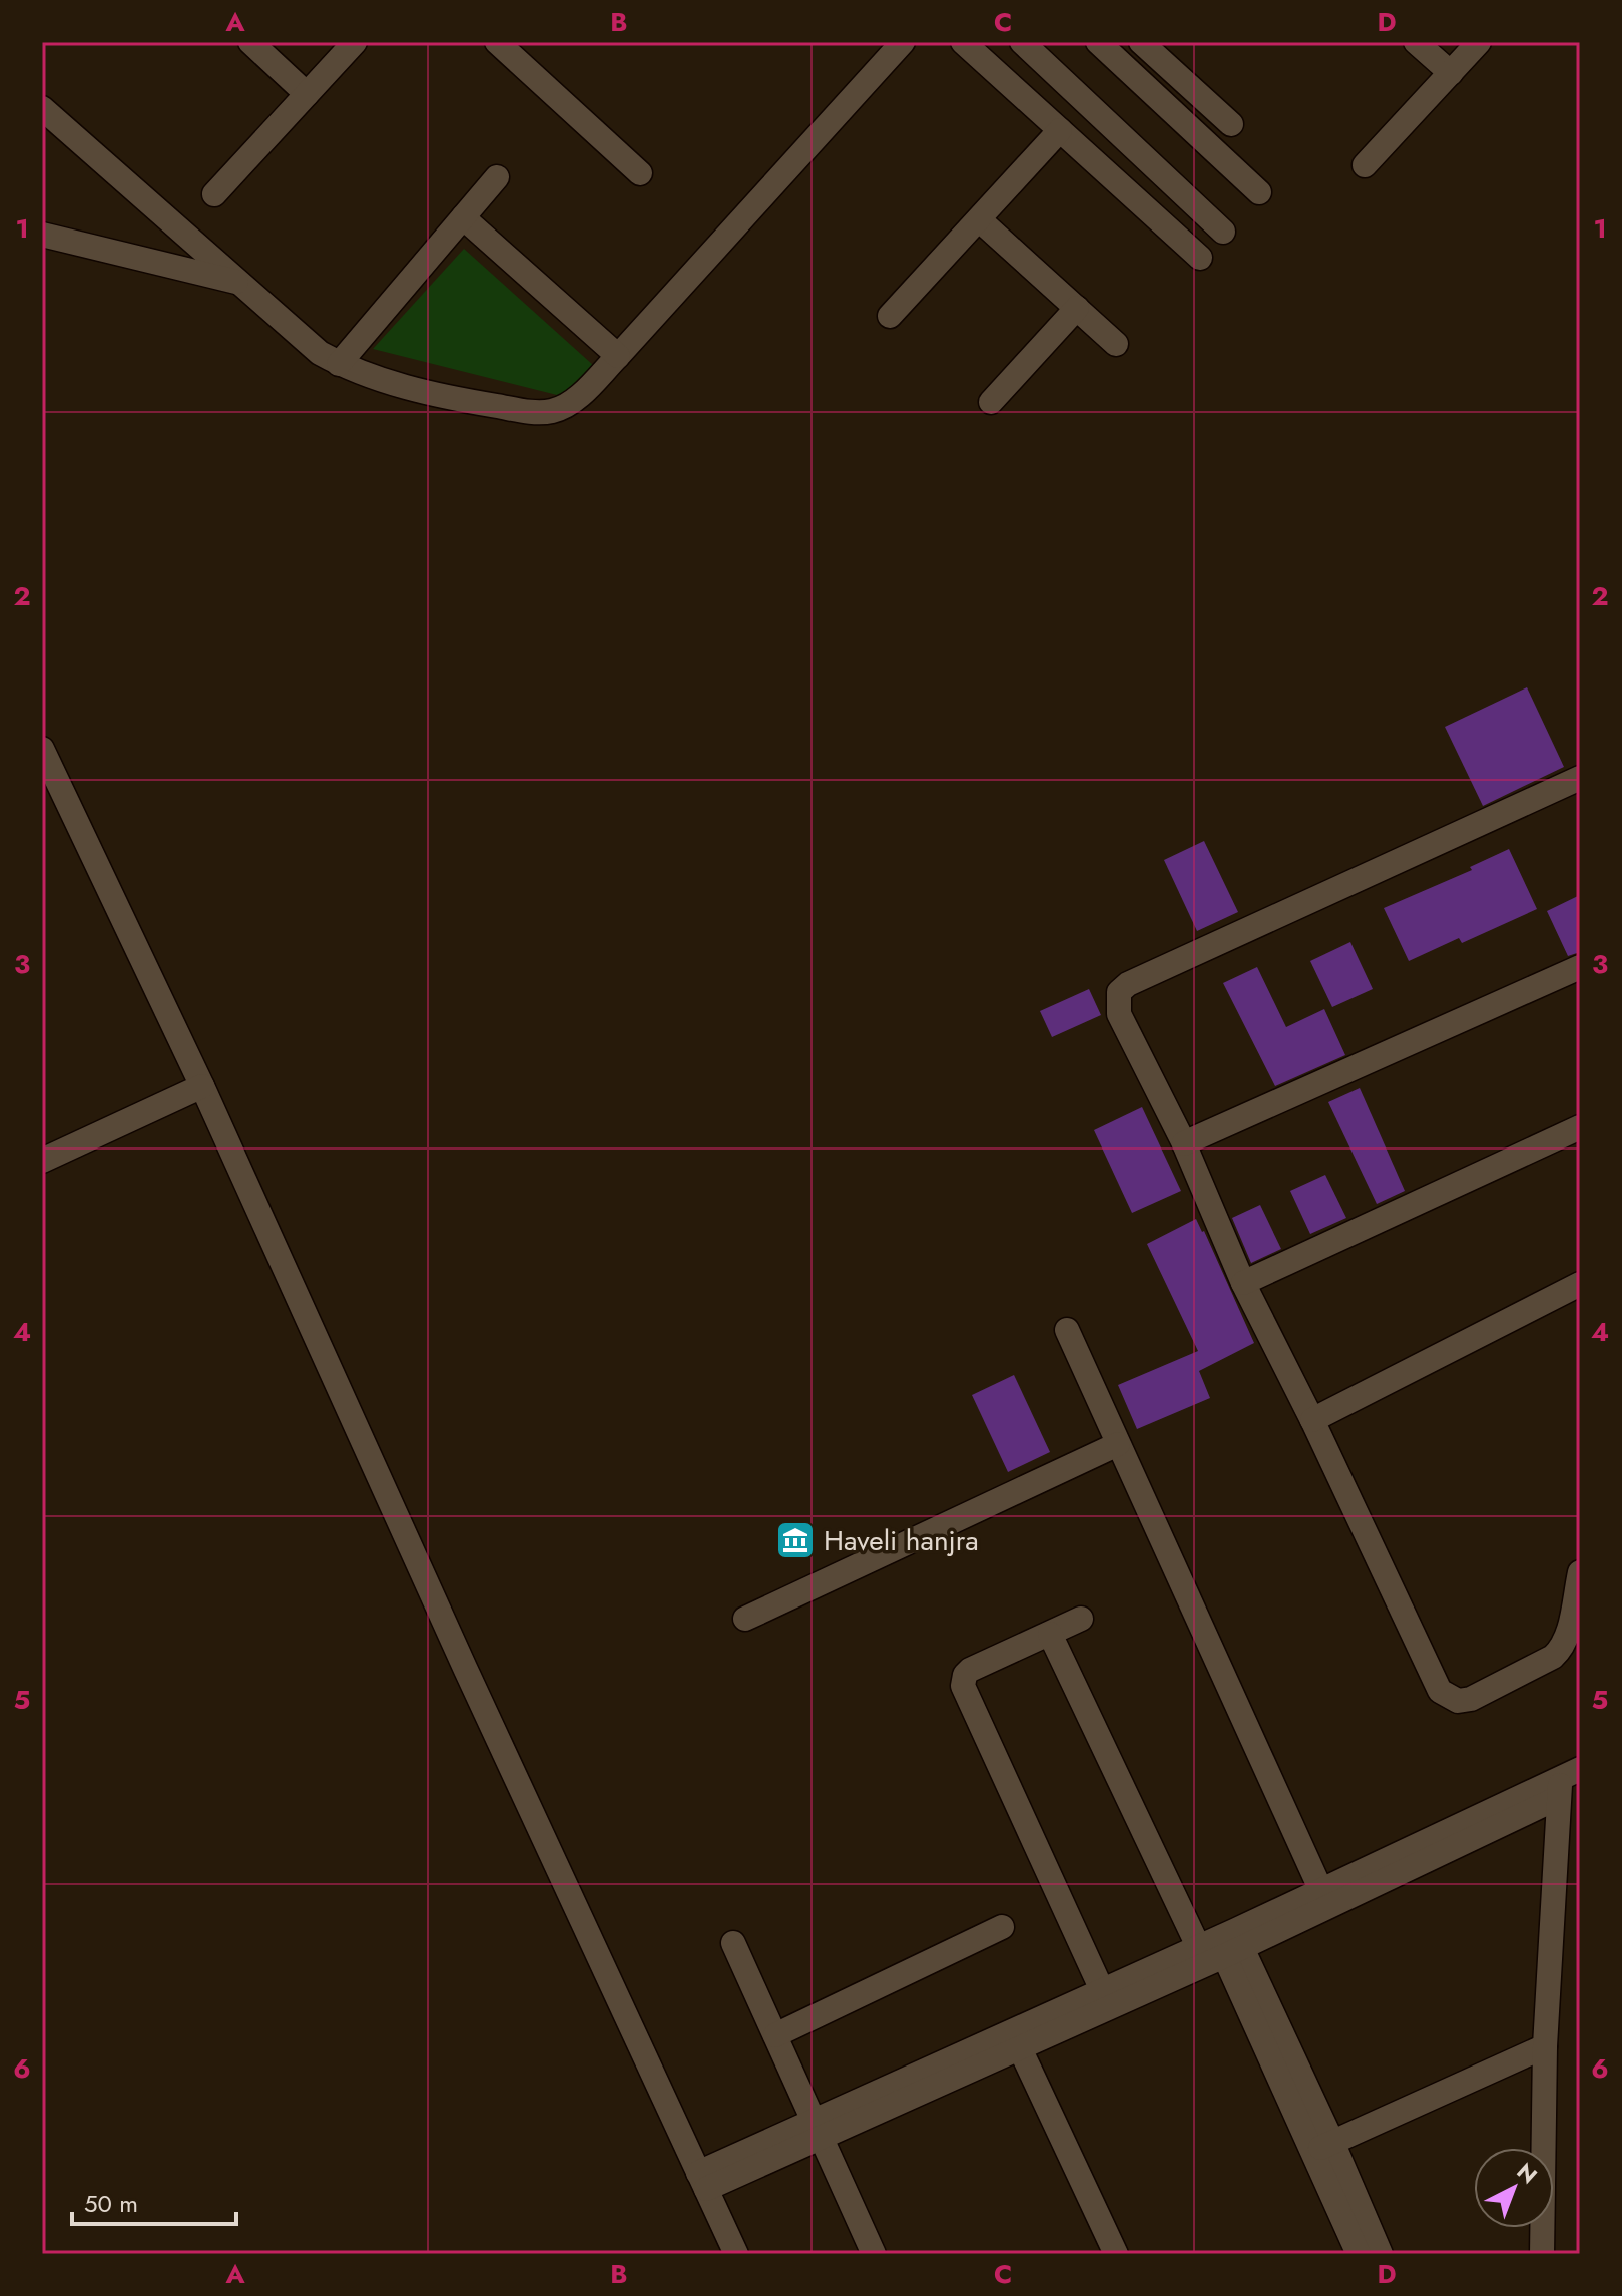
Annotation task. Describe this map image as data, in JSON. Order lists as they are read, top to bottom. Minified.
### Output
{"places":{"museum":["Haveli hanjra"]},"scale_bar":"50 m","north":"top right","grid":{"columns":["A","B","C","D"],"rows":["1","2","3","4","5","6"]}}
